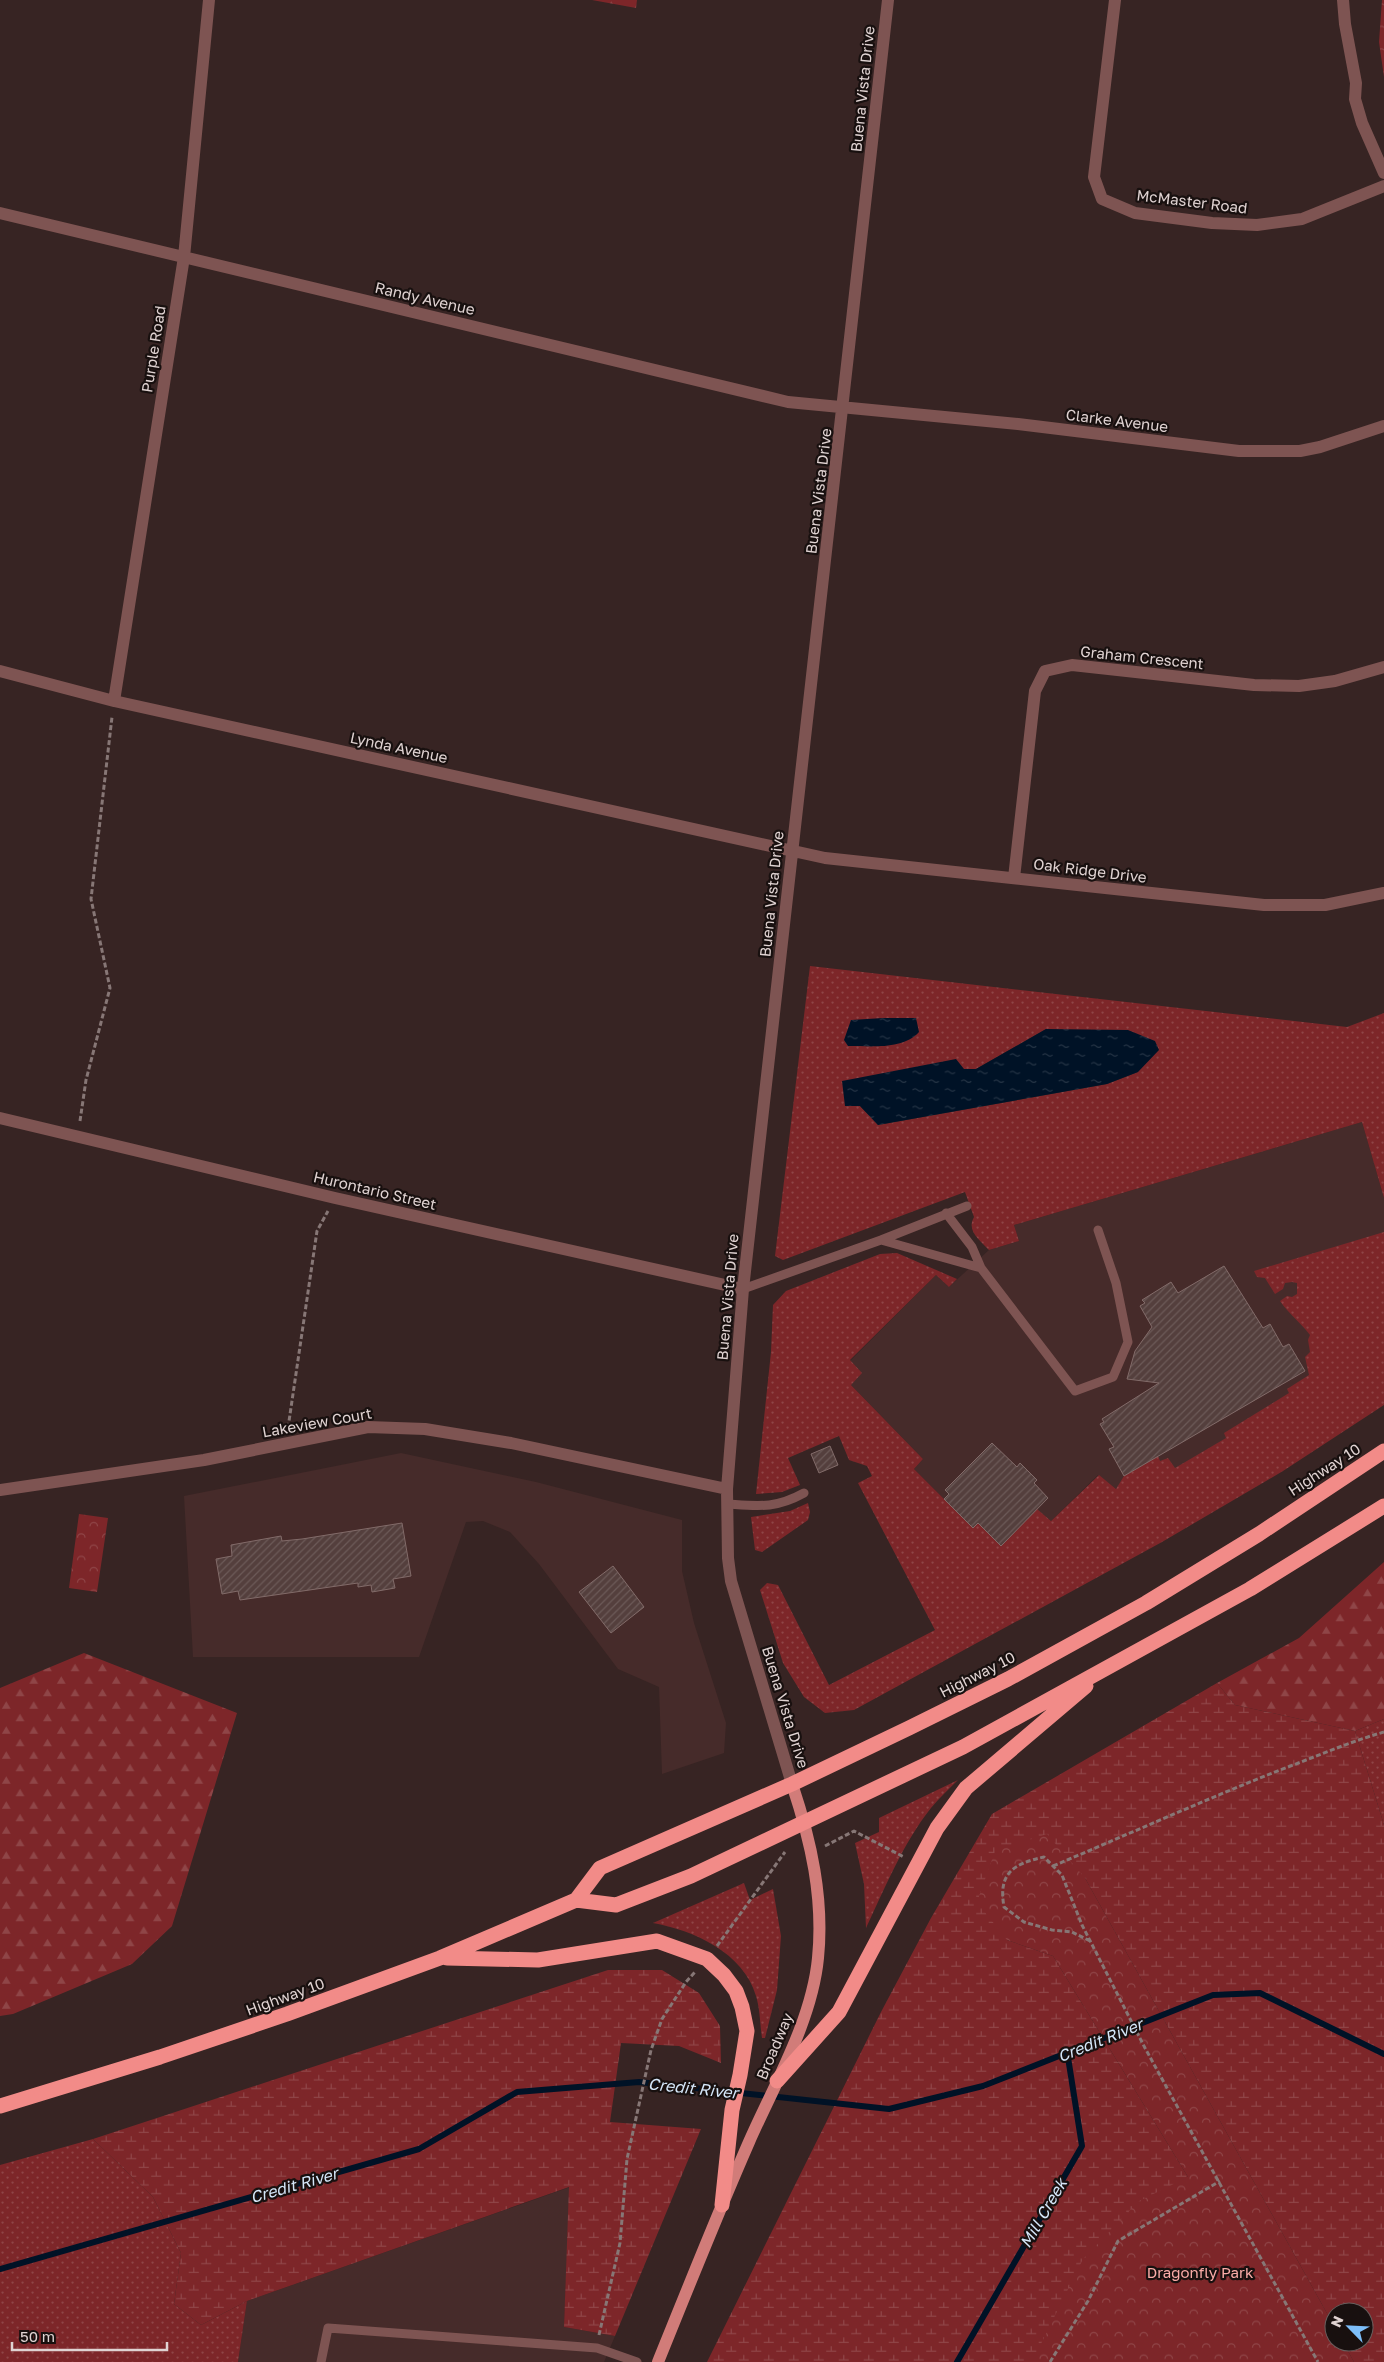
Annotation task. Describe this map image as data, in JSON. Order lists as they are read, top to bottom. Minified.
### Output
{"streets":{"highway":["Highway 10"],"main road":["Broadway"],"street":["Buena Vista Drive","McMaster Road","Randy Avenue","Purple Road","Clarke Avenue","Graham Crescent","Lynda Avenue","Oak Ridge Drive","Hurontario Street","Lakeview Court"]},"crossings":[["Buena Vista Drive","Randy Avenue"],["Buena Vista Drive","Clarke Avenue"],["Buena Vista Drive","Lynda Avenue"],["Buena Vista Drive","Oak Ridge Drive"],["Buena Vista Drive","Hurontario Street"],["Buena Vista Drive","Lakeview Court"],["Buena Vista Drive","Highway 10"],["Buena Vista Drive","Broadway"],["Randy Avenue","Purple Road"],["Randy Avenue","Clarke Avenue"],["Purple Road","Lynda Avenue"],["Graham Crescent","Oak Ridge Drive"],["Lynda Avenue","Oak Ridge Drive"],["Highway 10","Broadway"]],"water":["Credit River","Mill Creek"],"parks":["Dragonfly Park"],"scale_bar":"50 m","north":"top left"}
